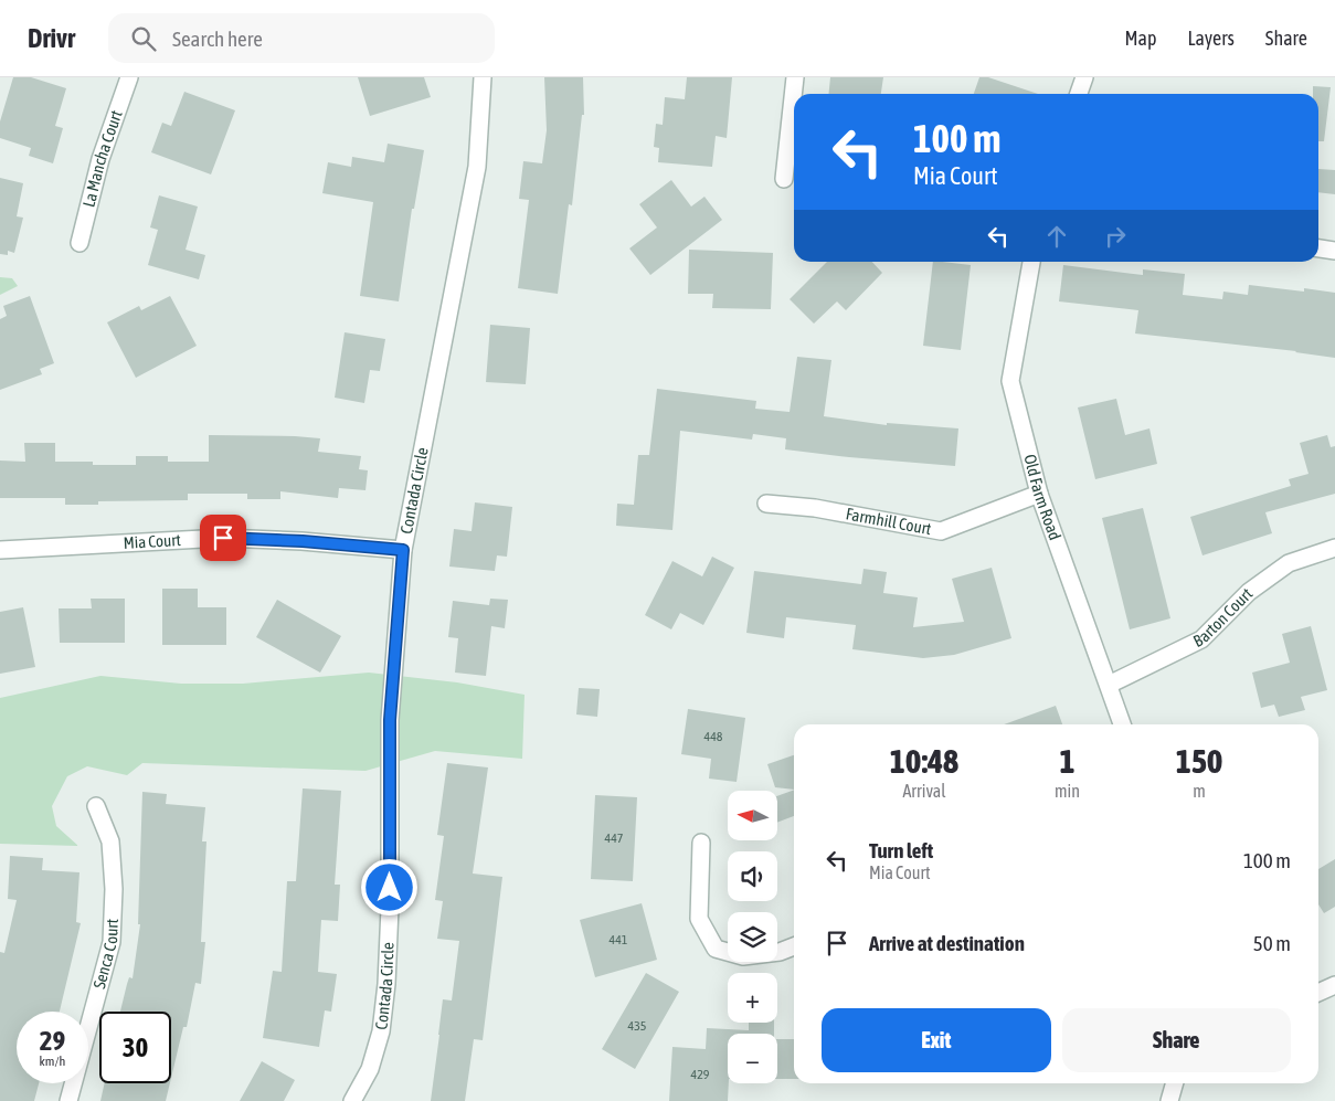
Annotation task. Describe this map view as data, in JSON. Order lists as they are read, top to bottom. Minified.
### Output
{"streets":{"street":["La Mancha Court","Contada Circle","Old Farm Road","Farmhill Court","Mia Court","Barton Court","Senca Court"]},"crossings":[["Contada Circle","Mia Court"],["Old Farm Road","Farmhill Court"],["Old Farm Road","Barton Court"]],"house_numbers":["448","447","441","435","429"],"north":"left","page":{"header":"Drivr","search":"Search here","nav":["Map","Layers","Share"],"turn":["100 m","Mia Court"],"eta":["10:48","Arrival","1","min","150","m"],"map_buttons":["+","−"],"list":[{"name":"Turn left","note":"Mia Court","value":"100 m"},{"name":"Arrive at destination","value":"50 m"}],"buttons":["Exit","Share"],"speed":"29 km/h","limit":"30"}}
